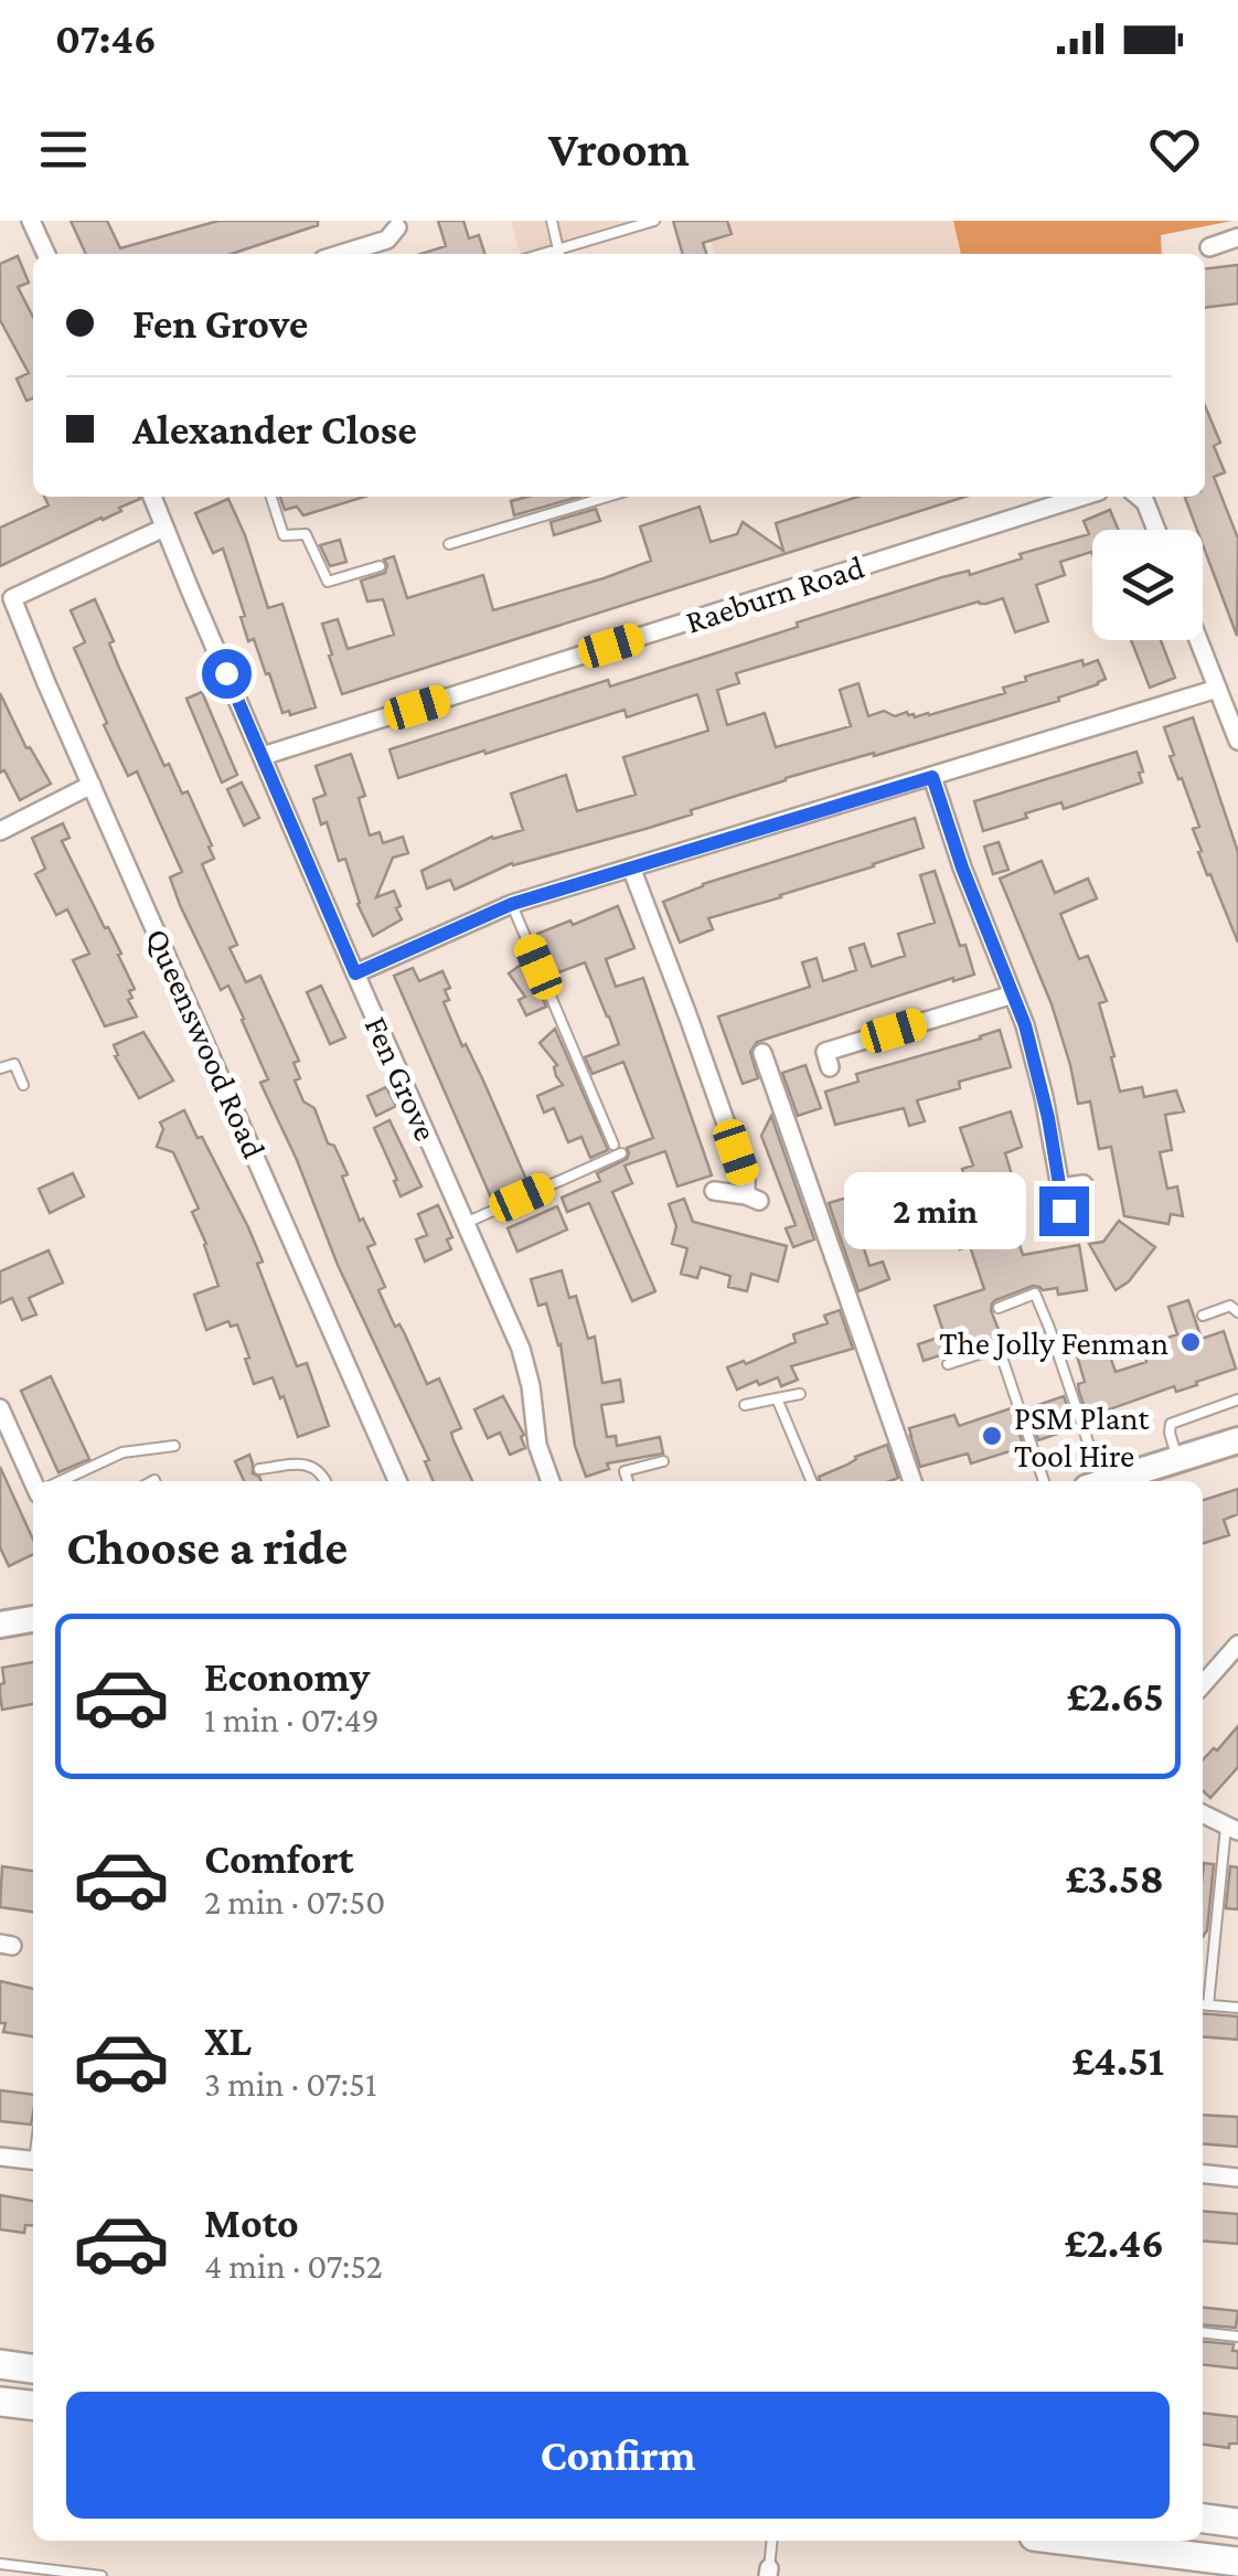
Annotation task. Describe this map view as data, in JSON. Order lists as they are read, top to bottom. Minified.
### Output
{"streets":{"street":["Raeburn Road","Queenswood Road","Fen Grove"]},"crossings":[["Raeburn Road","Fen Grove"],["Queenswood Road","Fen Grove"]],"places":["The Jolly Fenman","PSM Plant Tool Hire"],"page":{"status":"07:46","header":"Vroom","banner":["Fen Grove","Alexander Close"],"bubble":"2 min","heading":"Choose a ride","list":[{"name":"Economy","note":"1 min · 07:49","value":"£2.65"},{"name":"Comfort","note":"2 min · 07:50","value":"£3.58"},{"name":"XL","note":"3 min · 07:51","value":"£4.51"},{"name":"Moto","note":"4 min · 07:52","value":"£2.46"}],"buttons":"Confirm"}}
